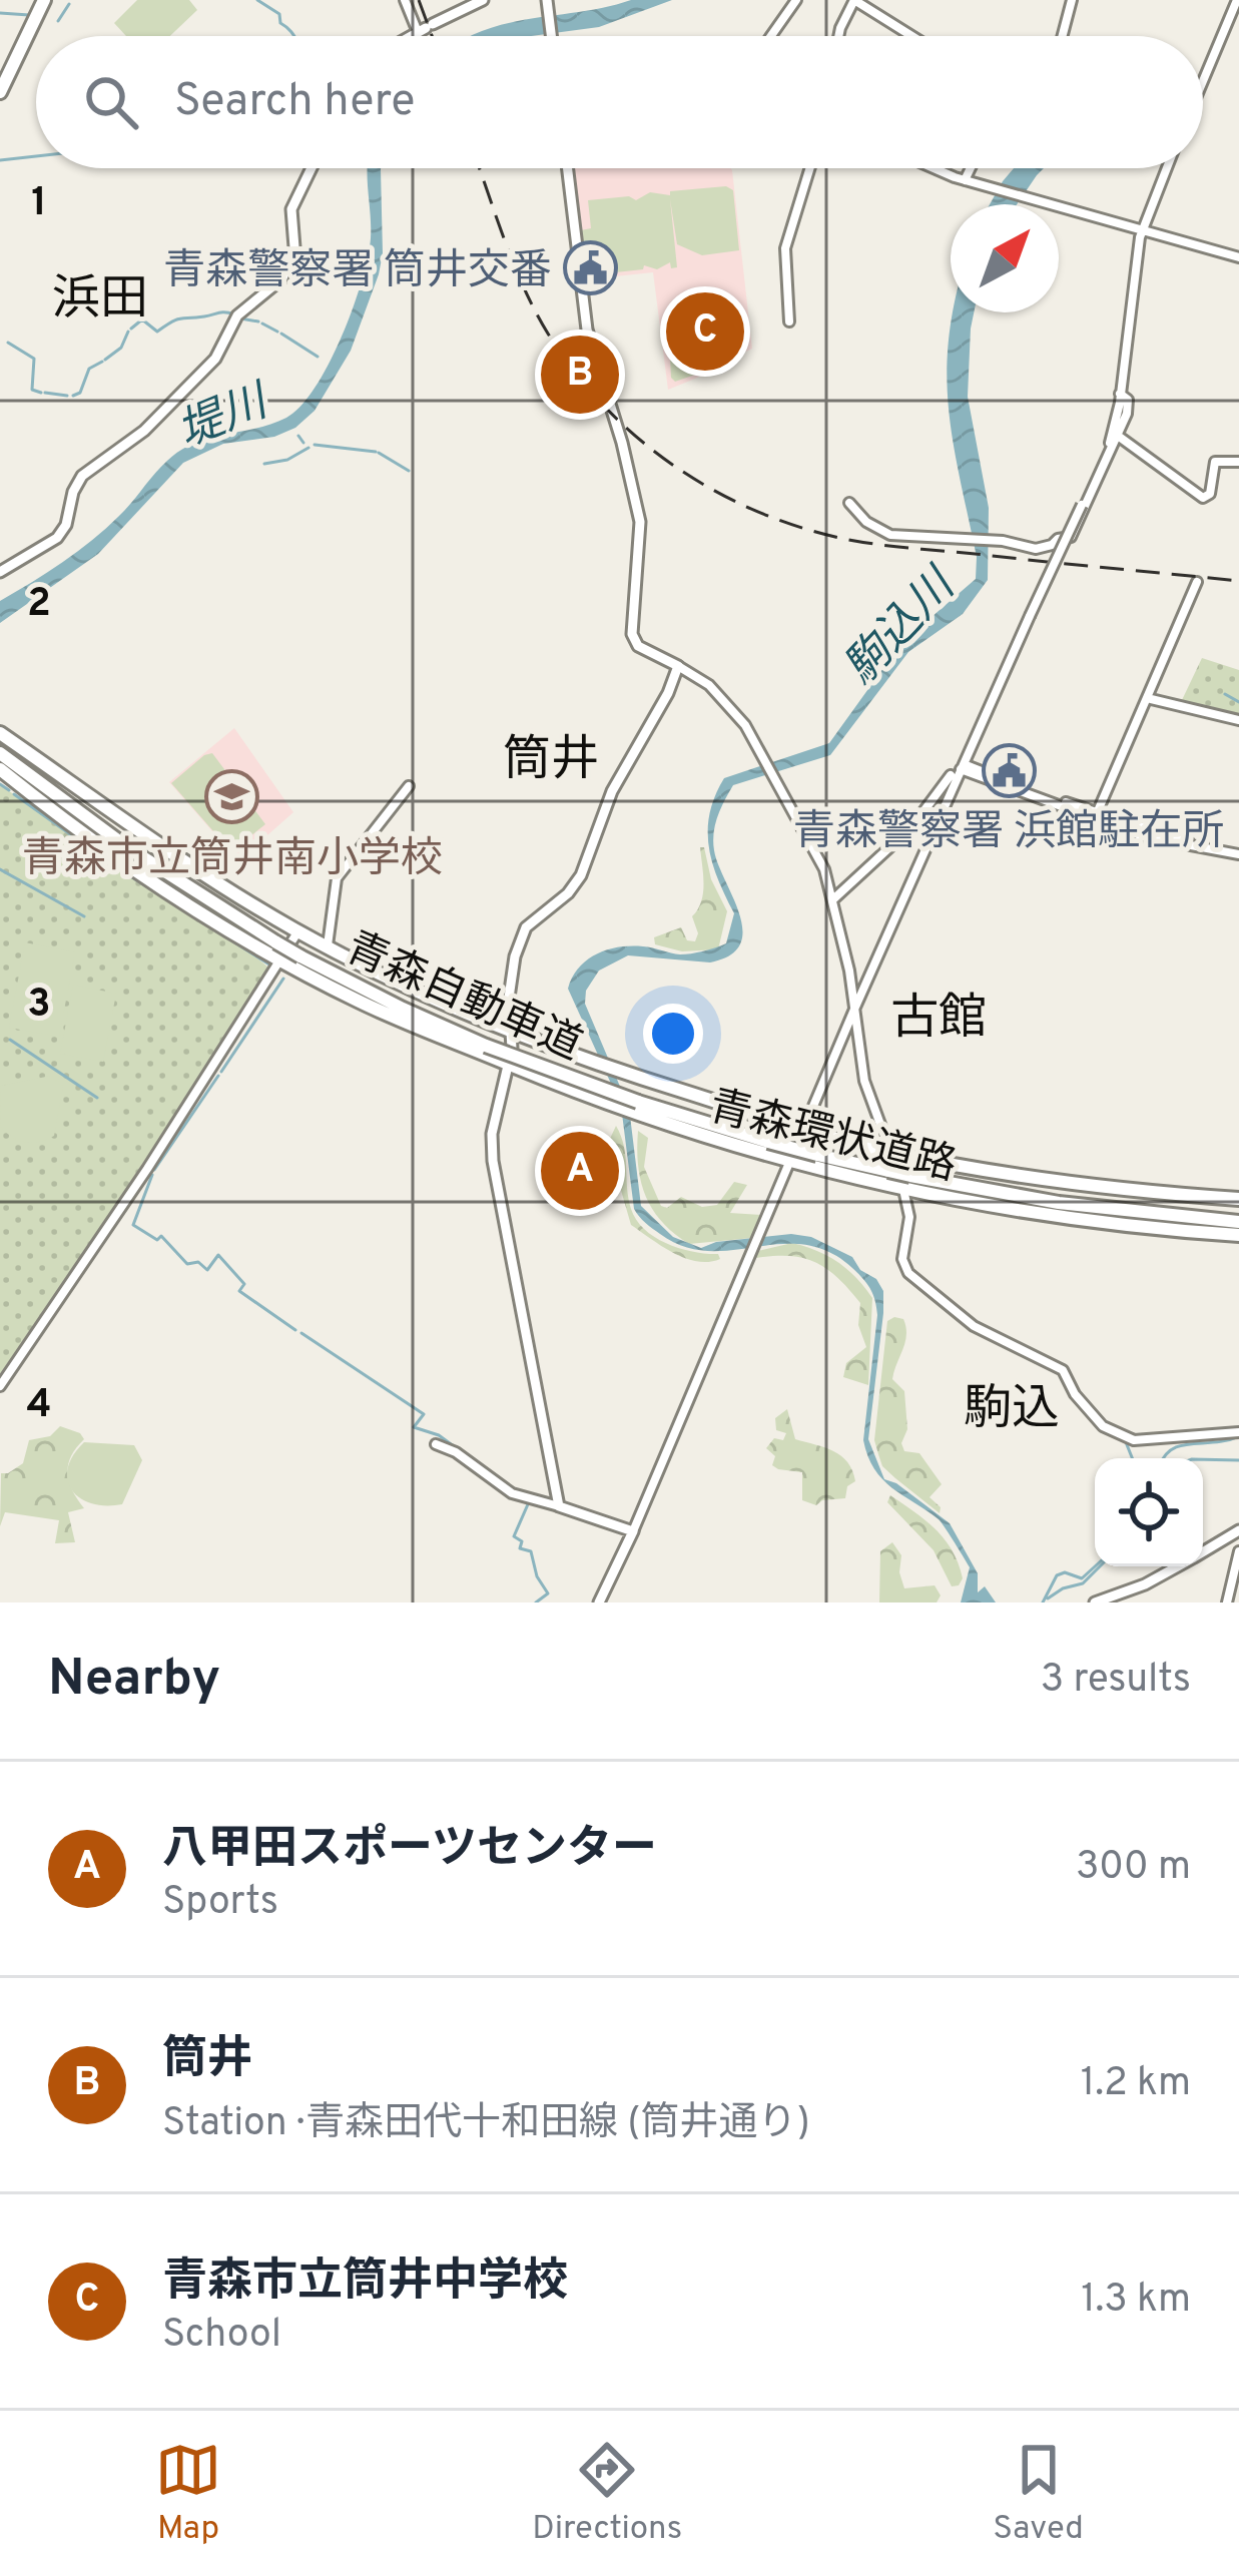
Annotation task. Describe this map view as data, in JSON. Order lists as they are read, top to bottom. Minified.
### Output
{"streets":{"highway":["青森自動車道","青森環状道路"]},"crossings":[["青森自動車道","青森環状道路"]],"districts":["浜田","筒井","古館","駒込"],"water":["堤川","駒込川"],"places":{"public building":["青森警察署 筒井交番","青森警察署 浜館駐在所"],"school or university":["青森市立筒井南小学校"]},"north":"top right","page":{"search":"Search here","pins":["C","B","A"],"heading":["Nearby","3 results"],"list":[{"mark":"A","name":"八甲田スポーツセンター","note":"Sports","value":"300 m"},{"mark":"B","name":"筒井","note":"Station · 青森田代十和田線 (筒井通り)","value":"1.2 km"},{"mark":"C","name":"青森市立筒井中学校","note":"School","value":"1.3 km"}],"nav":["Map","Directions","Saved"]},"grid":{"rows":["1","2","3","4"]}}
